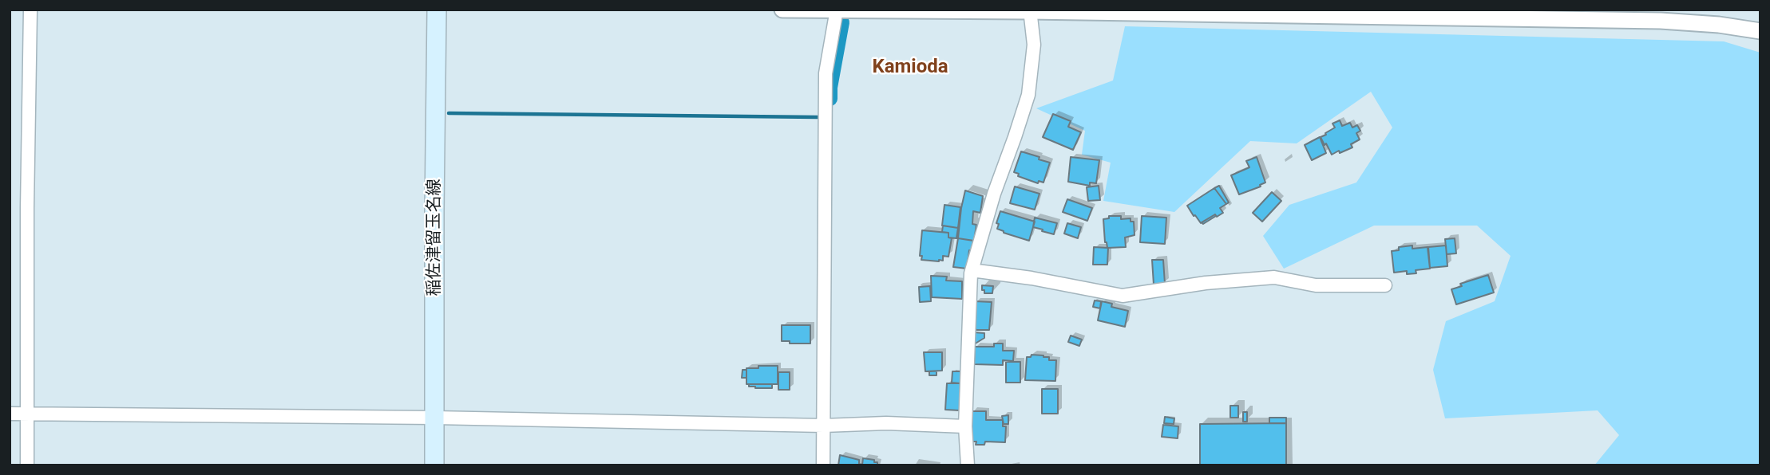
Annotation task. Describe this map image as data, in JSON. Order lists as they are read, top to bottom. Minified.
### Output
{"streets":{"main road":["稲佐津留玉名線"]},"districts":["Kamioda"]}
